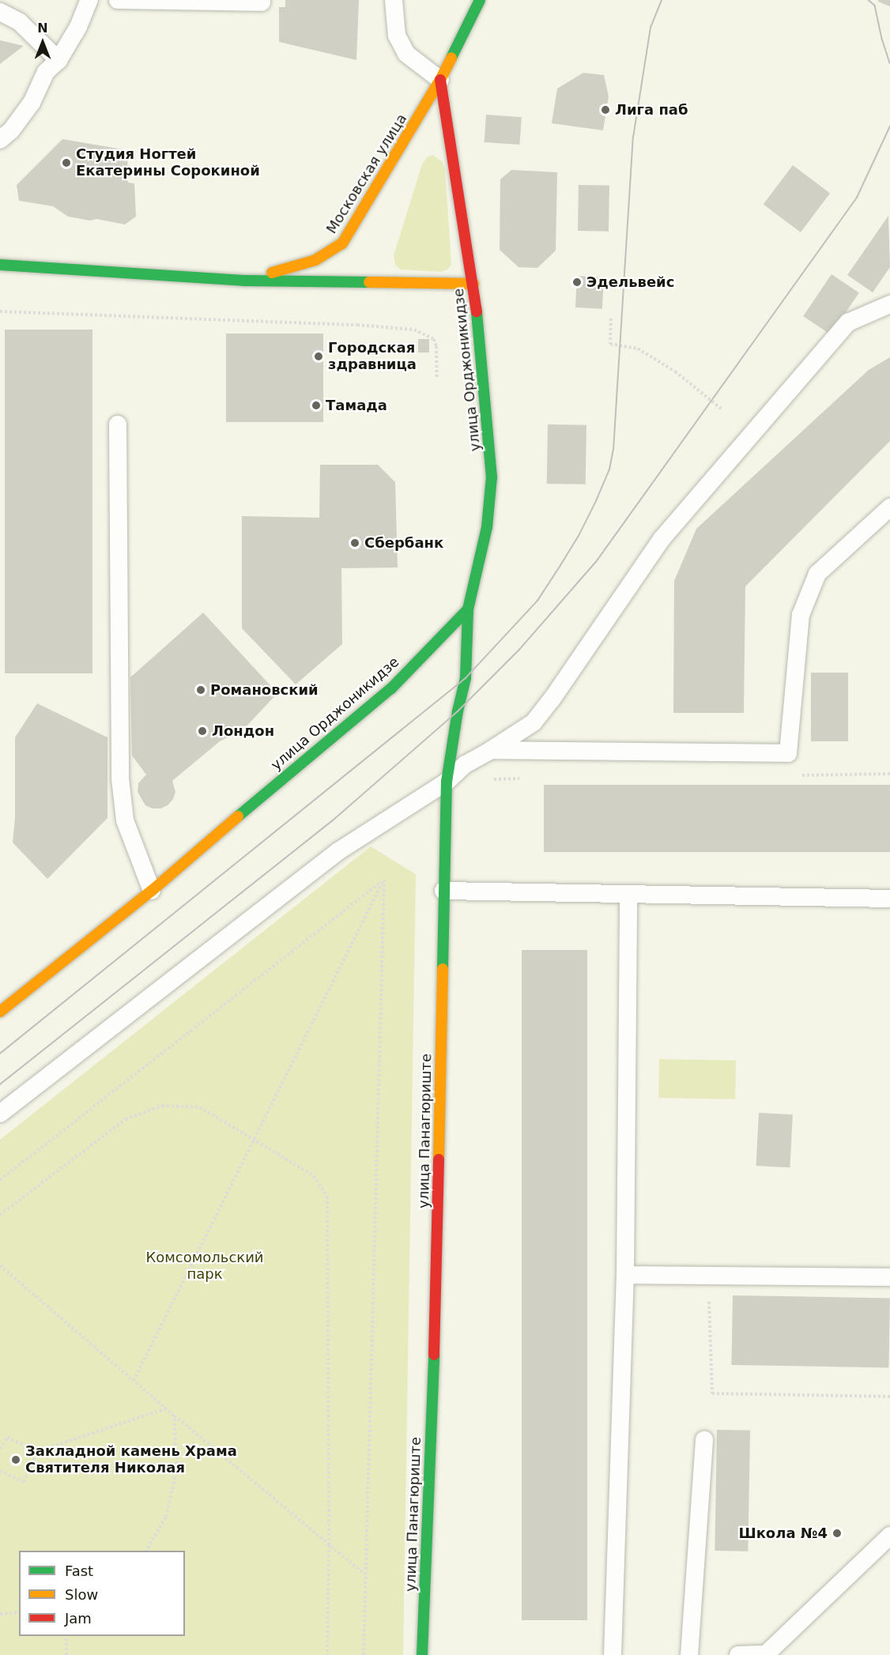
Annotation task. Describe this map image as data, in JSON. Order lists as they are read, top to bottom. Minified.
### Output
{"streets":{"street":["Московская улица","улица Орджоникидзе","улица Панагюриште"]},"crossings":[["Московская улица","улица Орджоникидзе"],["улица Орджоникидзе","улица Панагюриште"]],"parks":["Комсомольский парк"],"places":["Лига паб","Студия Ногтей Екатерины Сорокиной","Эдельвейс","Городская здравница","Тамада","Сбербанк","Романовский","Лондон","Закладной камень Храма Святителя Николая","Школа №4"],"legend":["Fast","Slow","Jam"],"north":"top"}
